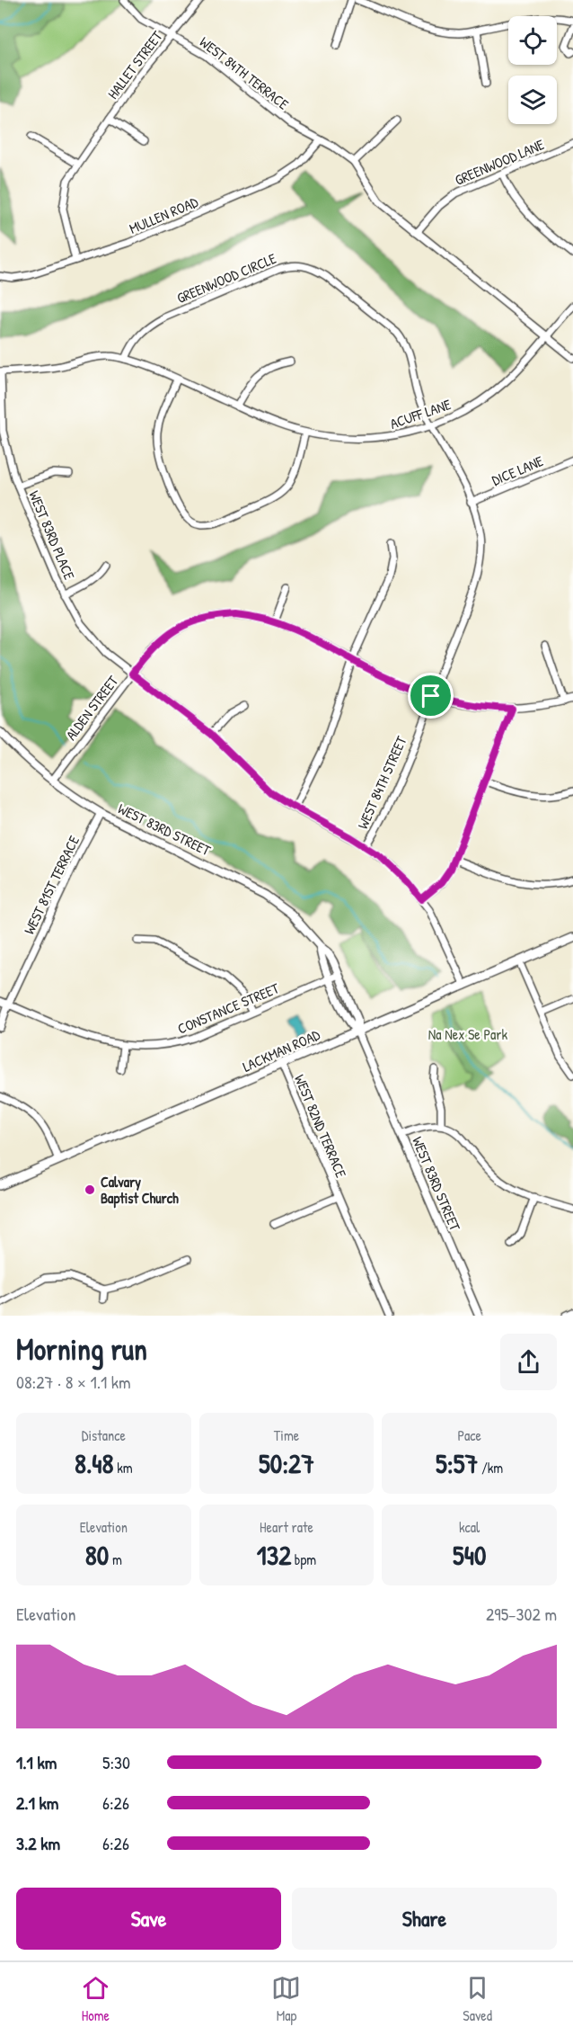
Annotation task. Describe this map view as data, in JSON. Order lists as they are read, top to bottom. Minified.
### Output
{"streets":{"main road":["LACKMAN ROAD"],"street":["HALLET STREET","WEST 84TH TERRACE","GREENWOOD LANE","MULLEN ROAD","GREENWOOD CIRCLE","ACUFF LANE","DICE LANE","WEST 83RD PLACE","ALDEN STREET","WEST 84TH STREET","WEST 83RD STREET","WEST 81ST TERRACE","CONSTANCE STREET","WEST 82ND TERRACE"]},"crossings":[["HALLET STREET","WEST 84TH TERRACE"],["HALLET STREET","MULLEN ROAD"],["WEST 84TH TERRACE","GREENWOOD LANE"],["WEST 84TH TERRACE","MULLEN ROAD"],["WEST 84TH TERRACE","ACUFF LANE"],["GREENWOOD CIRCLE","ACUFF LANE"],["GREENWOOD CIRCLE","WEST 84TH STREET"],["ACUFF LANE","WEST 83RD PLACE"],["ACUFF LANE","WEST 84TH STREET"],["DICE LANE","WEST 84TH STREET"],["WEST 83RD PLACE","ALDEN STREET"],["WEST 83RD PLACE","WEST 84TH STREET"],["WEST 83RD PLACE","LACKMAN ROAD"],["ALDEN STREET","WEST 84TH STREET"],["ALDEN STREET","WEST 83RD STREET"],["WEST 83RD STREET","WEST 81ST TERRACE"],["WEST 83RD STREET","CONSTANCE STREET"],["WEST 83RD STREET","LACKMAN ROAD"],["WEST 81ST TERRACE","CONSTANCE STREET"],["LACKMAN ROAD","WEST 82ND TERRACE"]],"parks":["Na Nex Se Park"],"places":["Calvary Baptist Church"],"page":{"heading":["Morning run","08:27 · 8 × 1.1 km"],"stats":[["Distance","8.48 km"],["Time","50:27"],["Pace","5:57 /km"],["Elevation","80 m"],["Heart rate","132 bpm"],["kcal","540"]],"chart":["Elevation","295–302 m"],"list":[{"name":"1.1 km","note":"5:30"},{"name":"2.1 km","note":"6:26"},{"name":"3.2 km","note":"6:26"}],"buttons":["Save","Share"],"tabs":["Home","Map","Saved"]}}
